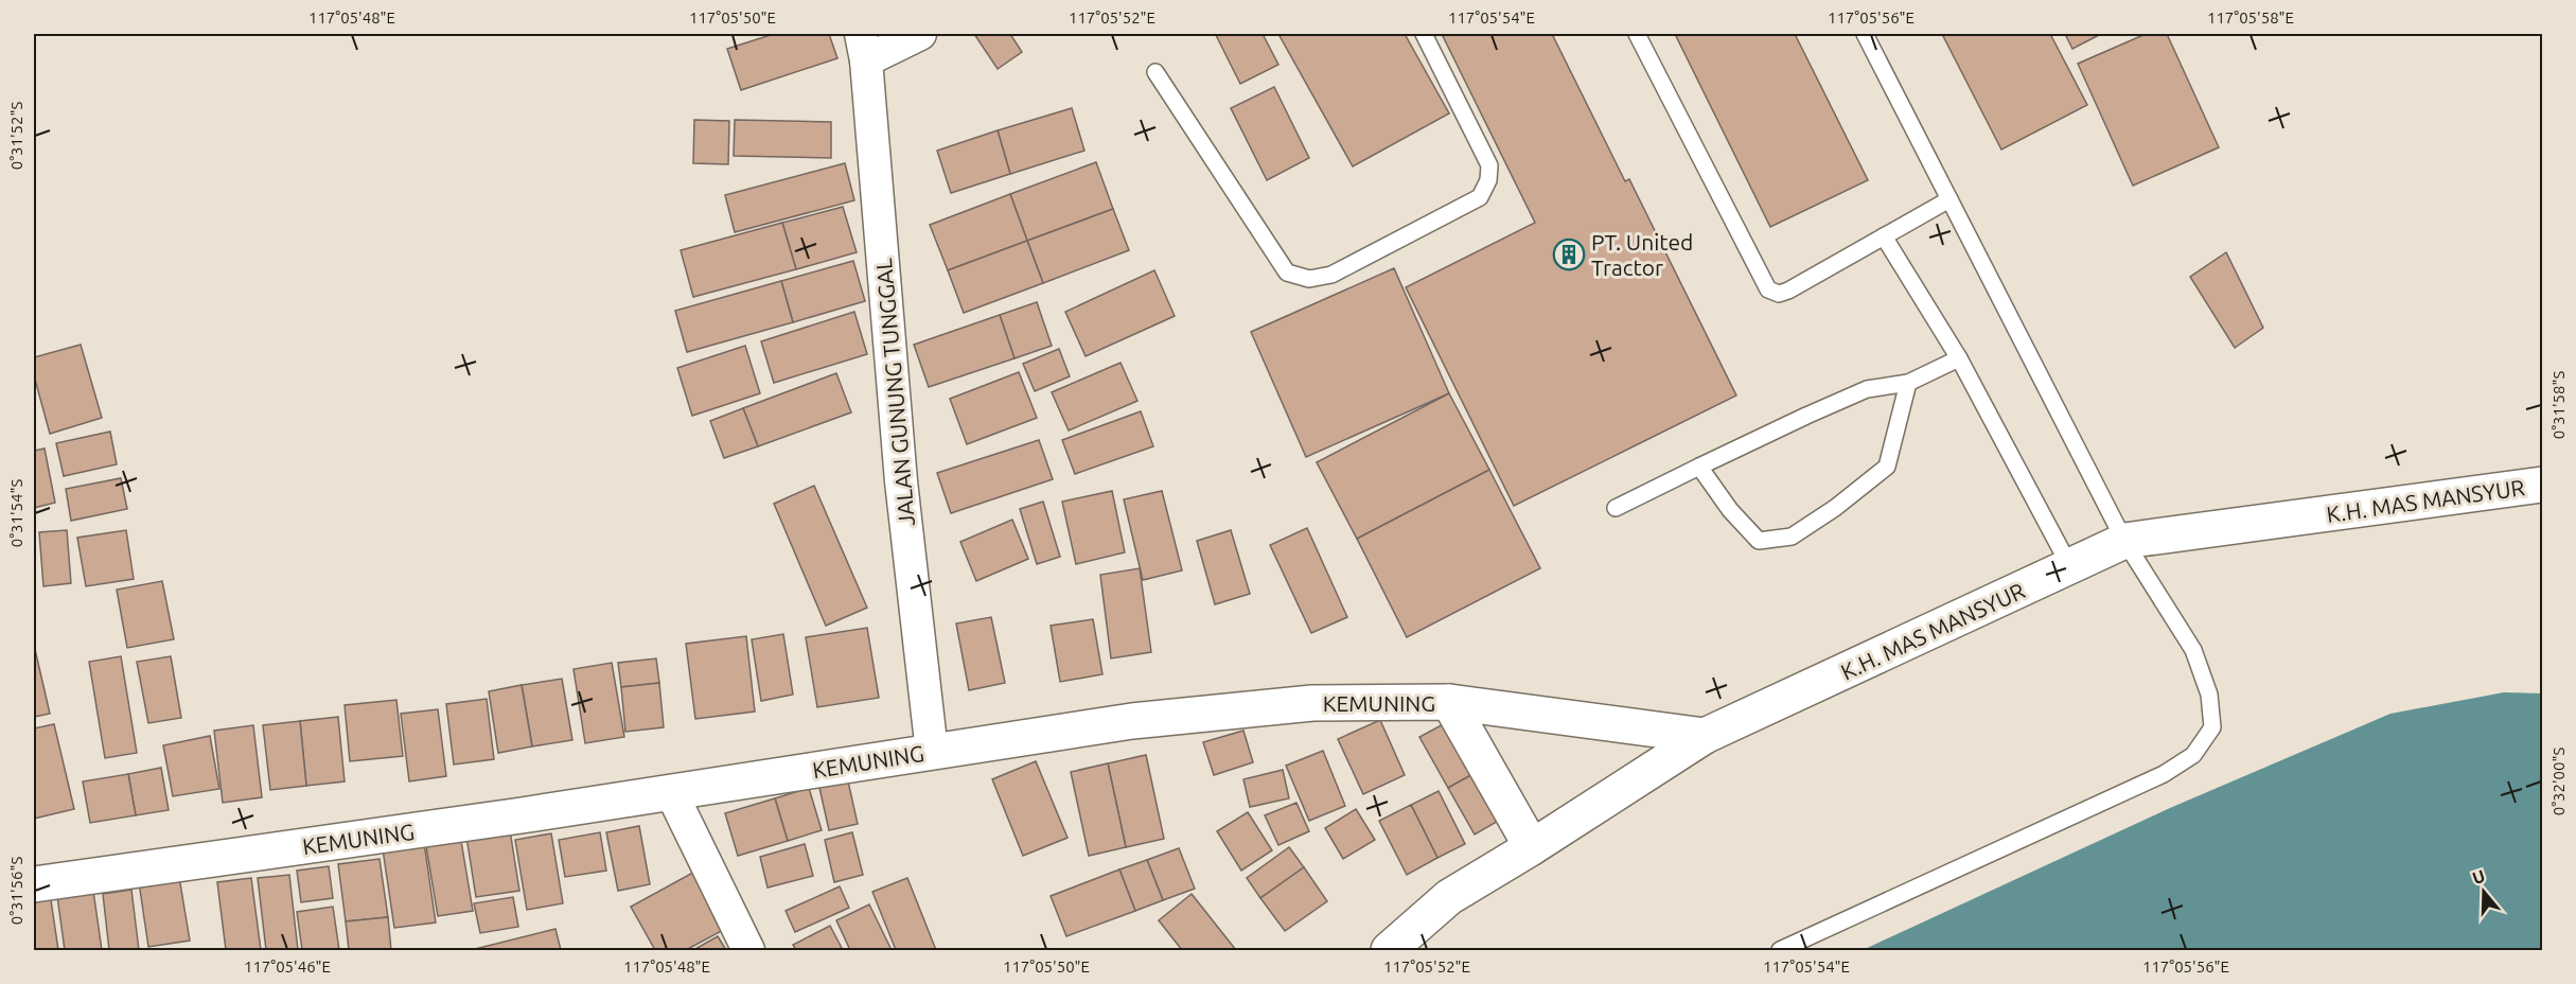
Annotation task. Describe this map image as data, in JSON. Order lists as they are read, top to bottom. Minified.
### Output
{"streets":{"street":["JALAN GUNUNG TUNGGAL","K.H. MAS MANSYUR","KEMUNING"]},"crossings":[["JALAN GUNUNG TUNGGAL","KEMUNING"],["K.H. MAS MANSYUR","KEMUNING"]],"places":{"building":["PT. United Tractor"]},"north":"top","coordinates":["117°05'48\"E","117°05'50\"E","117°05'52\"E","117°05'54\"E","117°05'56\"E","117°05'58\"E","0°31'52\"S","0°31'58\"S","0°31'54\"S","0°32'00\"S","0°31'56\"S","117°05'46\"E"]}
